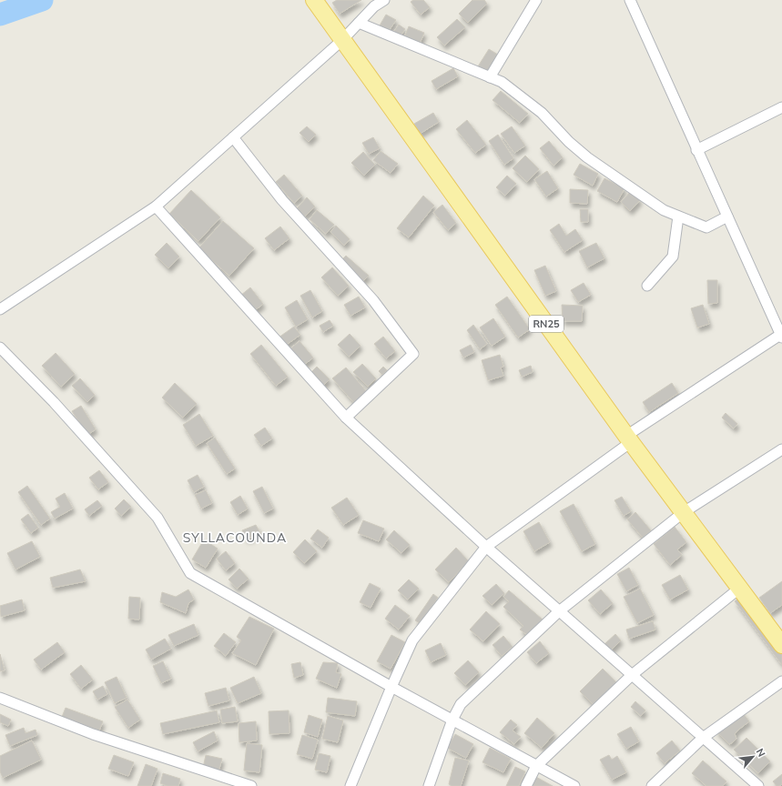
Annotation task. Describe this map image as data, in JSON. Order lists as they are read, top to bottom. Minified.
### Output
{"streets":{"main road":["RN25"]},"districts":["SYLLACOUNDA"],"north":"top right"}
